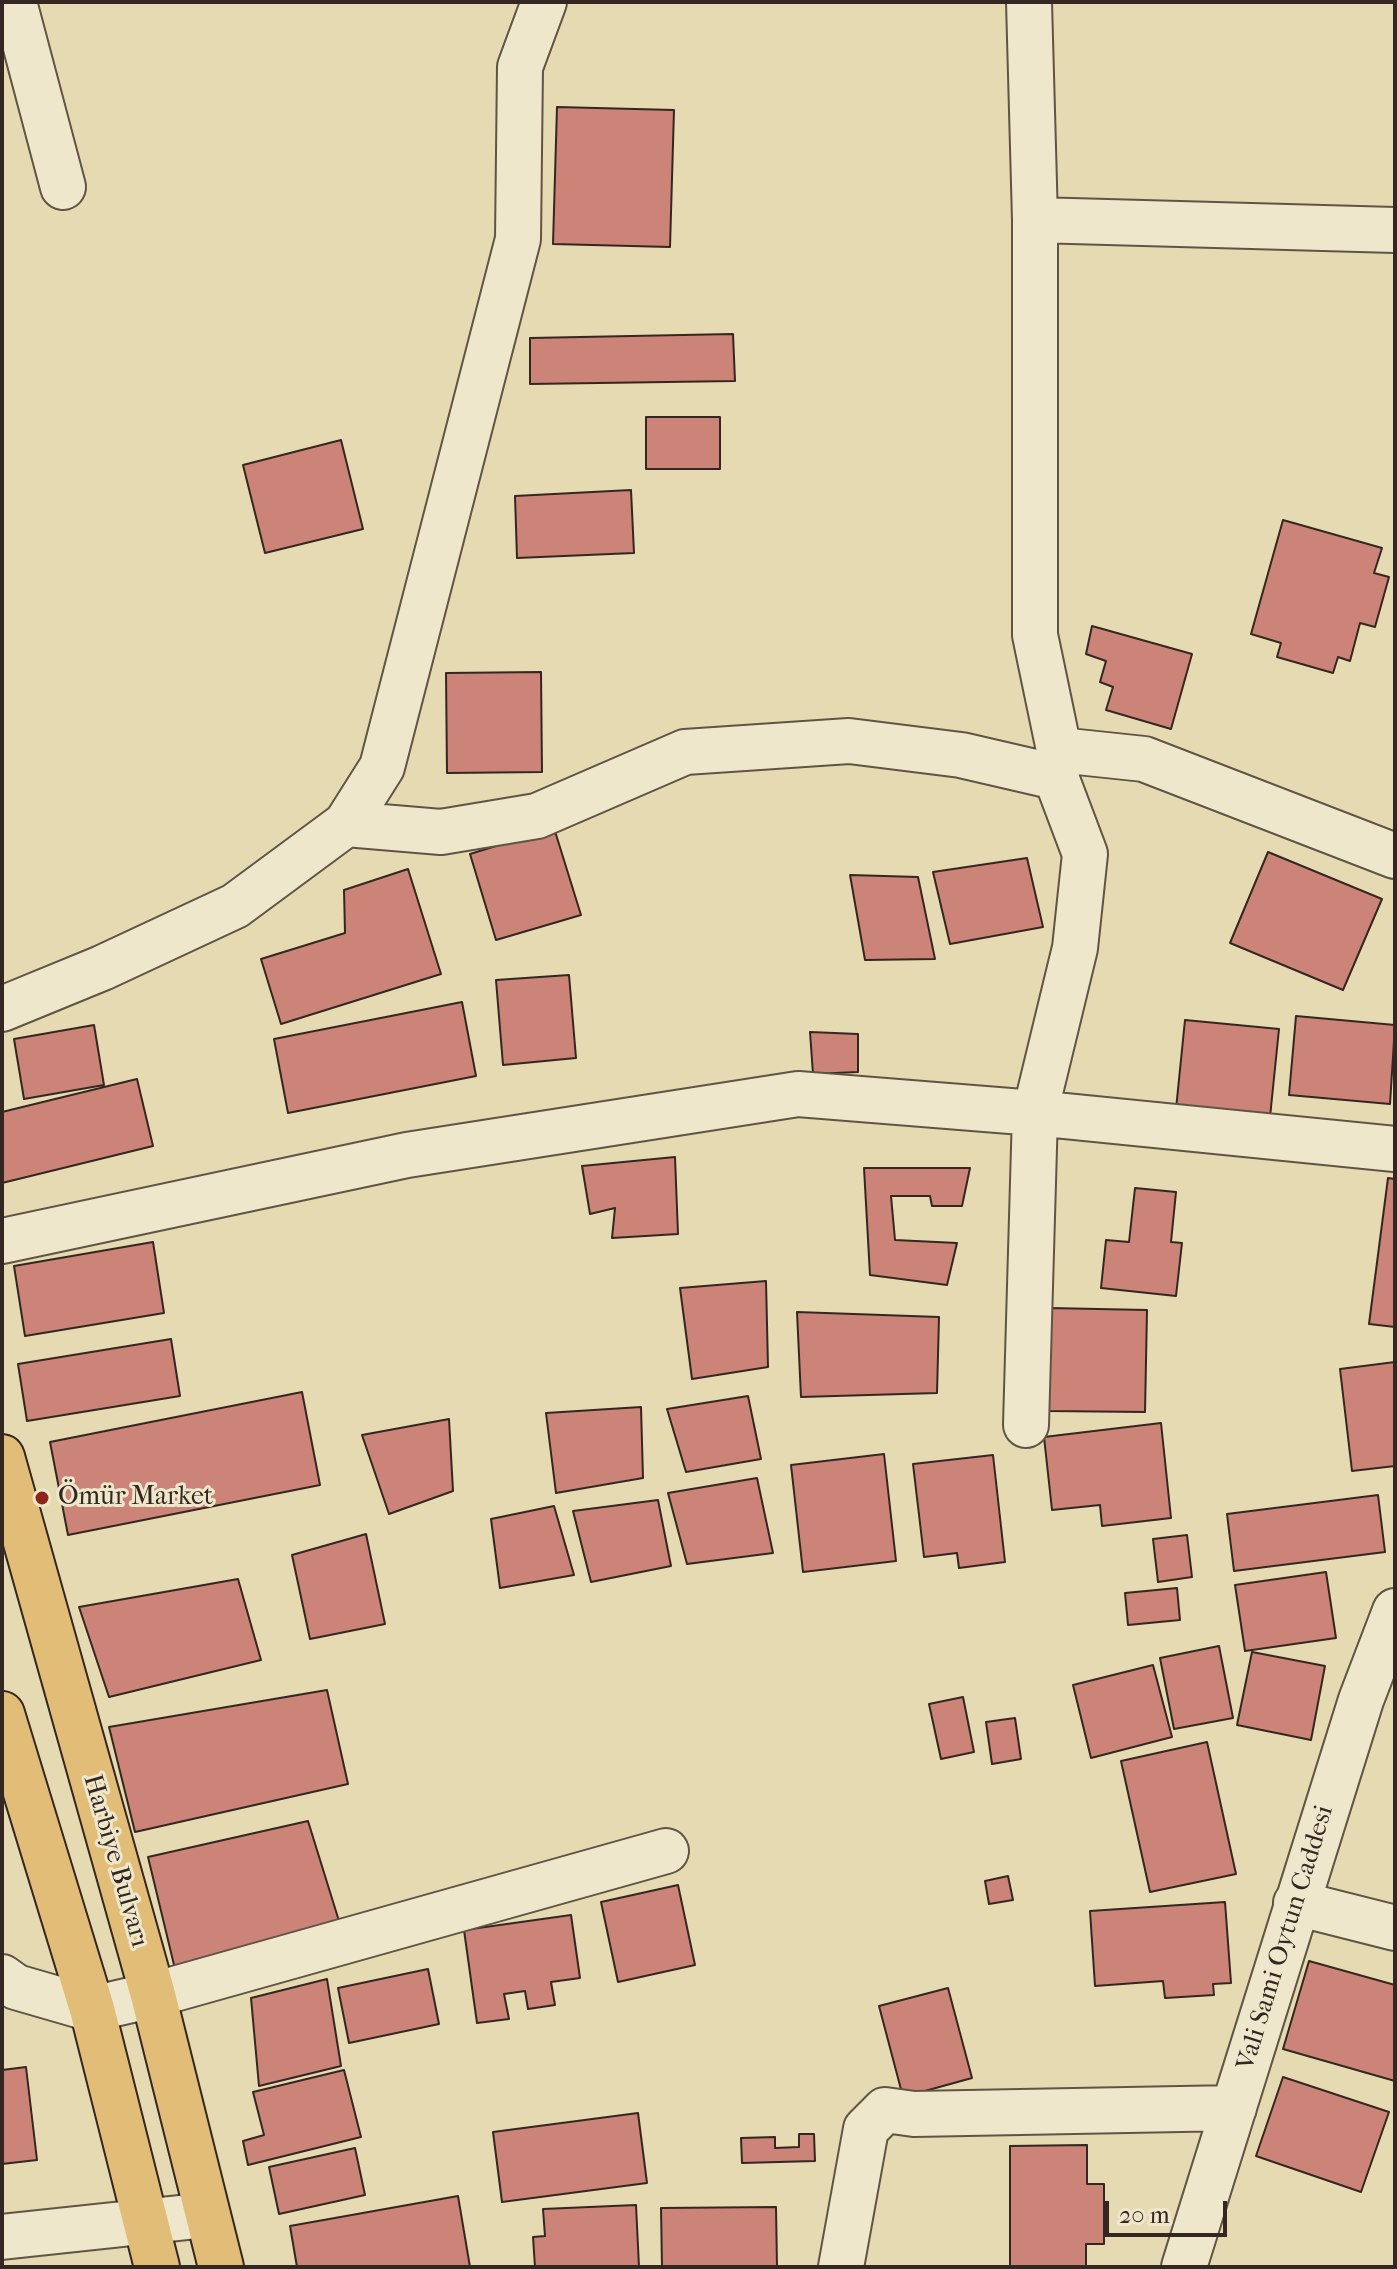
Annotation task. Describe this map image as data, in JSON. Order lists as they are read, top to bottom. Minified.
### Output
{"streets":{"main road":["Harbiye Bulvarı"],"street":["Vali Sami Oytun Caddesi"]},"places":["Ömür Market"],"scale_bar":"20 m"}
